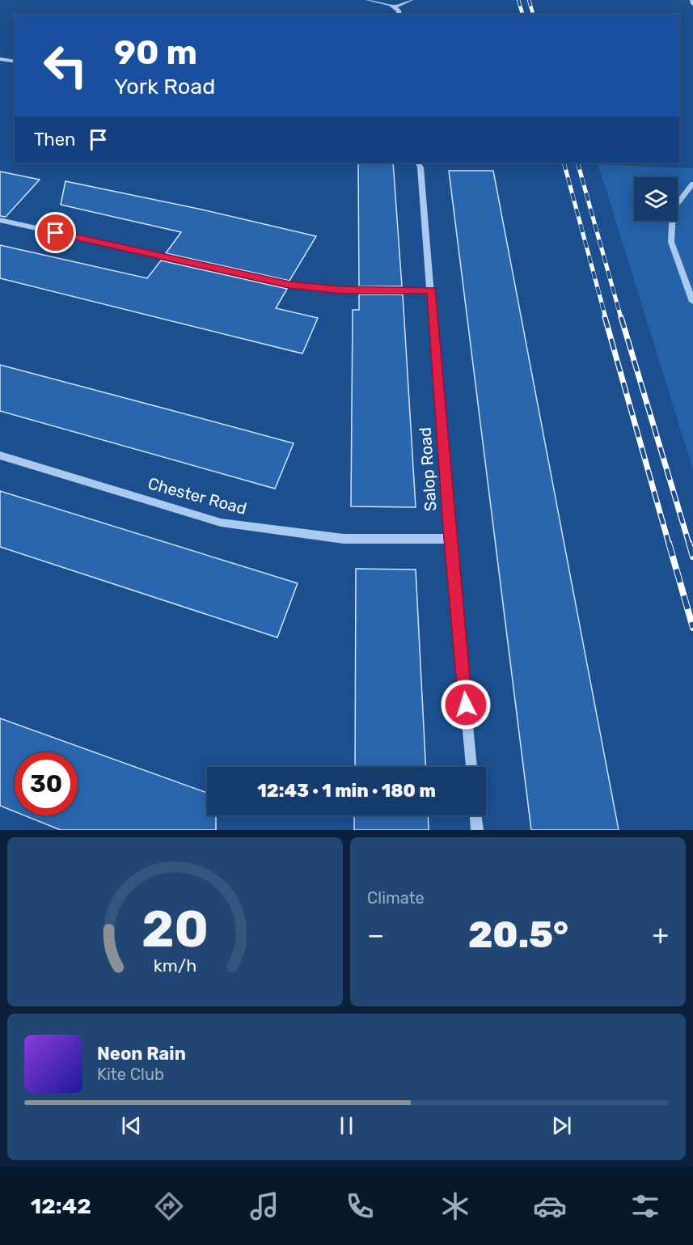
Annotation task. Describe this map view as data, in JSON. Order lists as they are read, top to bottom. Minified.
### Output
{"streets":{"street":["Salop Road","Chester Road"]},"crossings":[["Salop Road","Chester Road"]],"page":{"turn":["90 m","York Road"],"then":"Then","limit":"30","trip":"12:43 · 1 min · 180 m","tile":"Climate","heat":["−","20.5°","+"],"song":["Neon Rain","Kite Club"],"tabs":"12:42","gauge":["20","km/h"]}}
